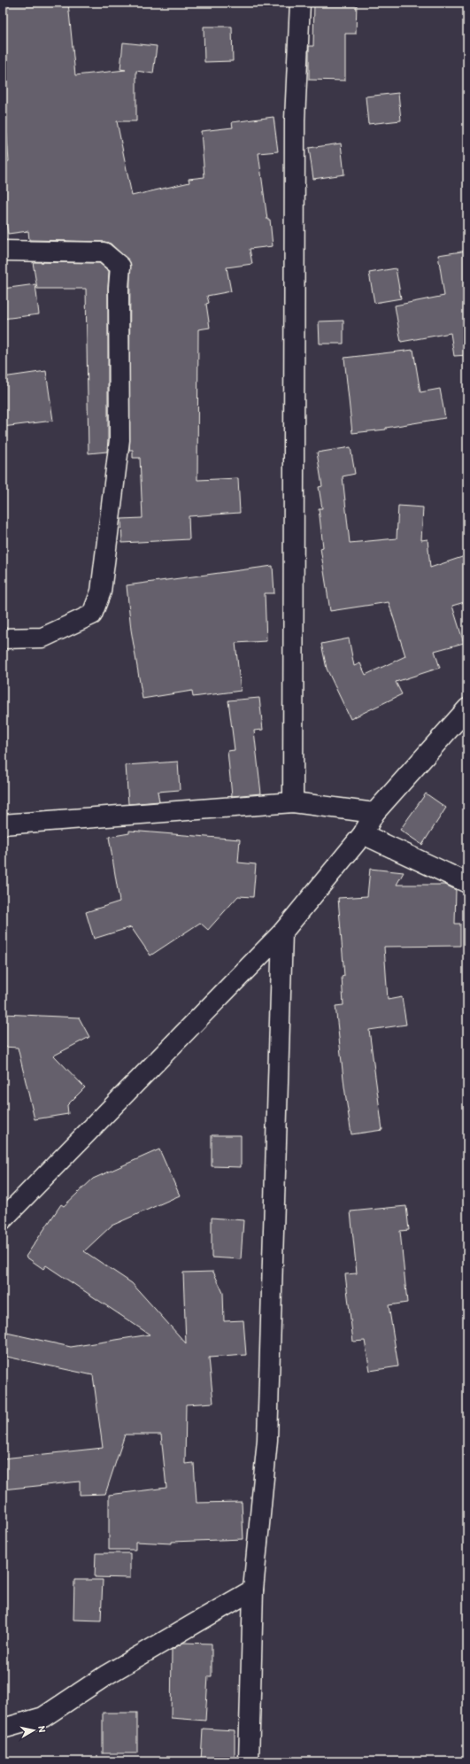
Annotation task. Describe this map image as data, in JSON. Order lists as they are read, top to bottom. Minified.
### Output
{"north":"right"}
